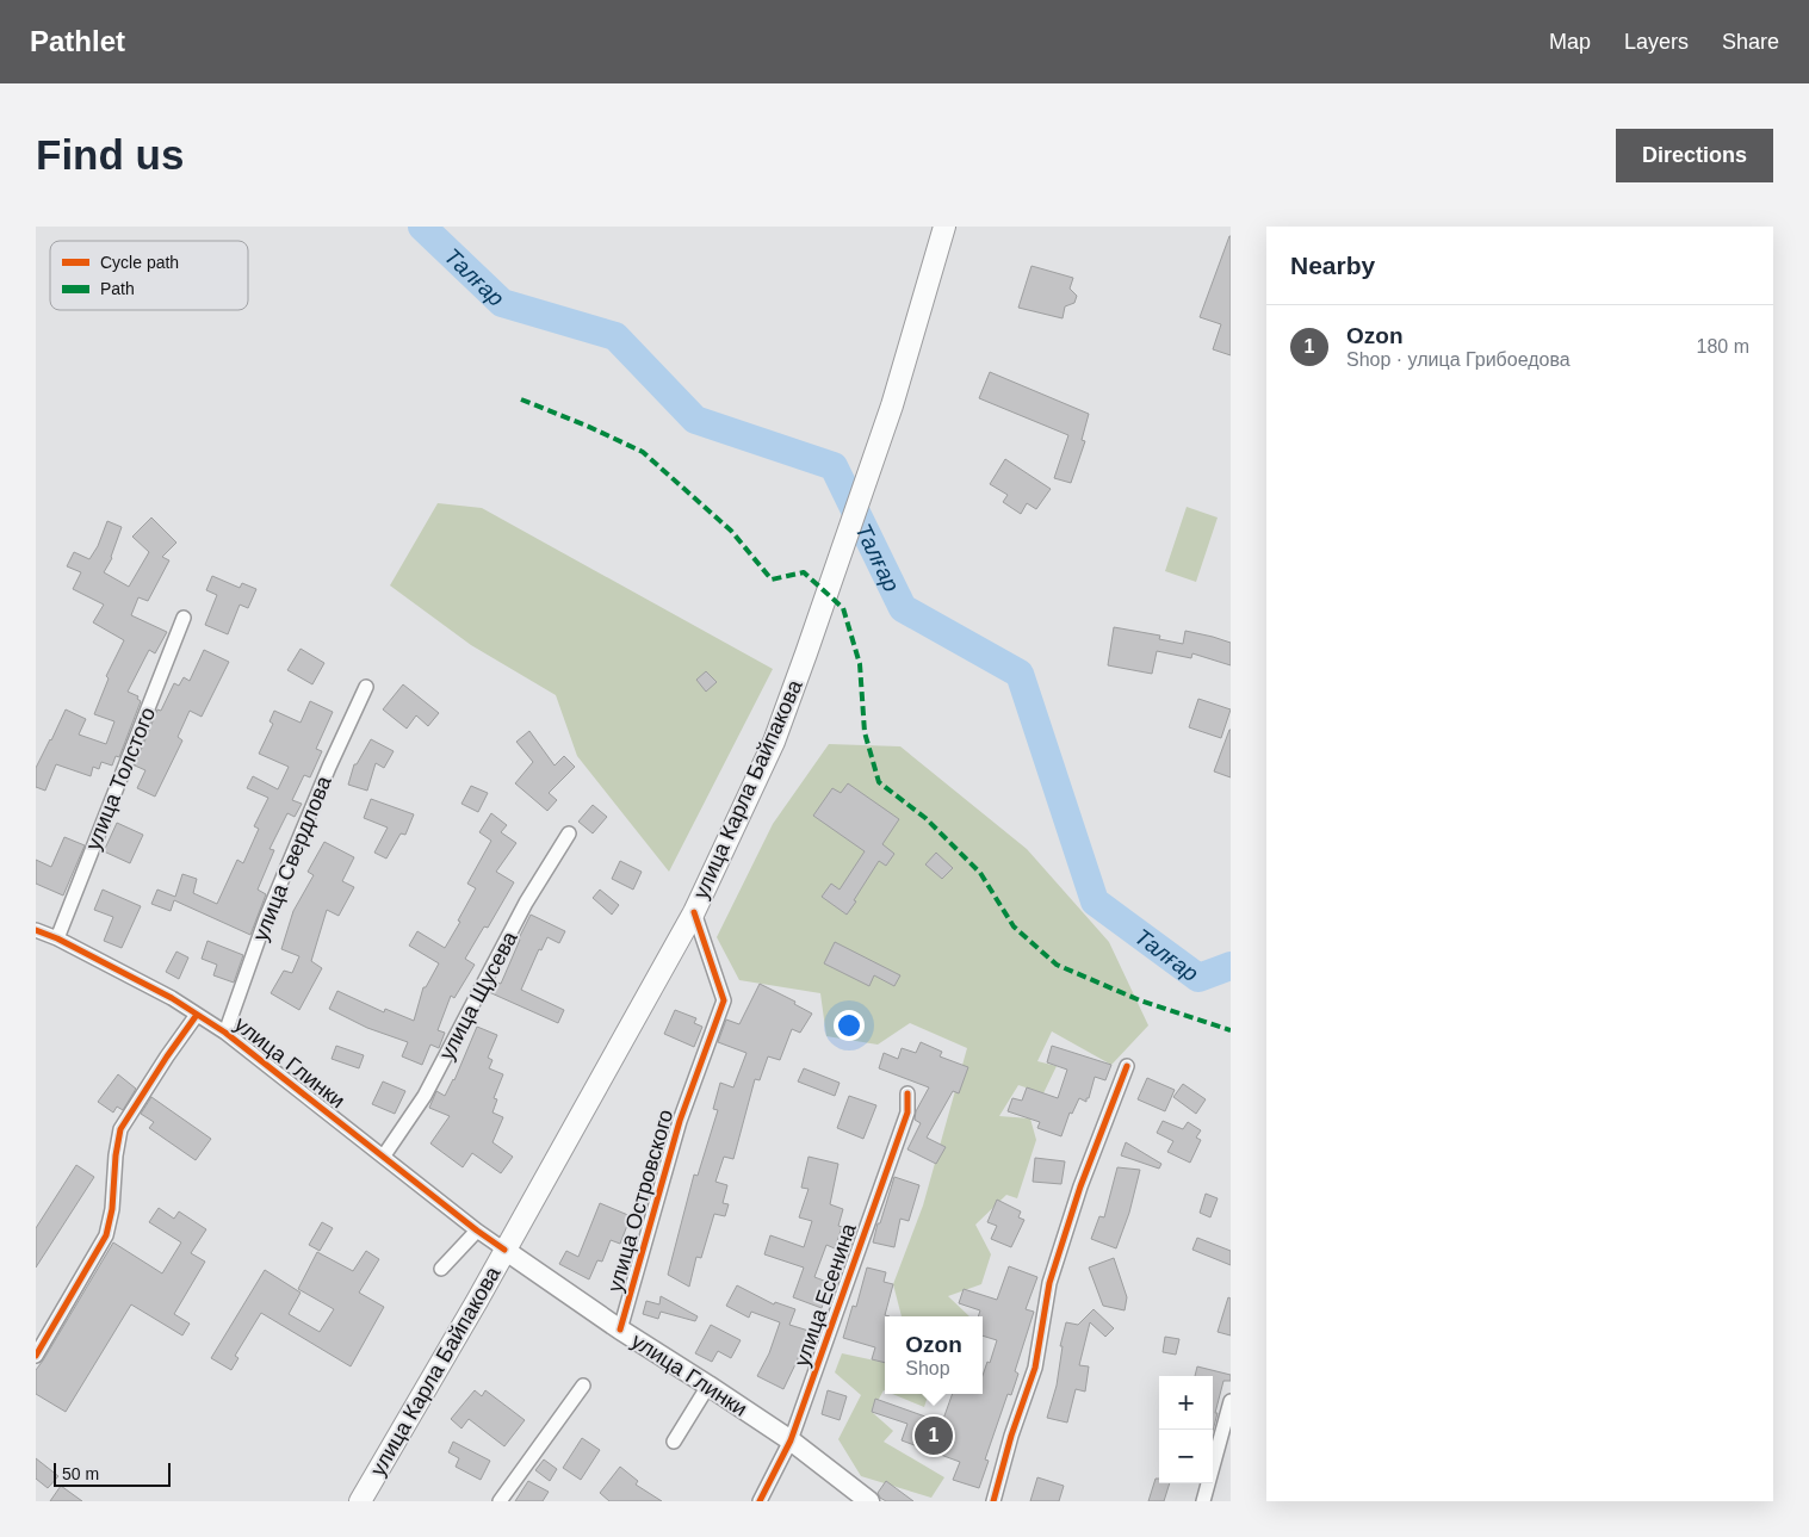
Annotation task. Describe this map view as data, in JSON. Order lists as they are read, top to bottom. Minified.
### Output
{"streets":{"main road":["улица Карла Байпакова","улица Глинки"],"street":["улица Толстого","улица Свердлова","улица Щусева","улица Островского","улица Есенина"]},"crossings":[["улица Толстого","улица Глинки"],["улица Карла Байпакова","улица Глинки"],["улица Карла Байпакова","улица Островского"],["улица Свердлова","улица Глинки"],["улица Щусева","улица Глинки"],["улица Глинки","улица Островского"],["улица Глинки","улица Есенина"]],"water":["Талғар"],"legend":["Cycle path","Path"],"scale_bar":"50 m","page":{"header":"Pathlet","nav":["Map","Layers","Share"],"buttons":"Directions","title":"Find us","heading":"Nearby","list":[{"mark":"1","name":"Ozon","note":"Shop · улица Грибоедова","value":"180 m"}],"popup":["Ozon","Shop"],"map_buttons":["+","−"],"pins":"1","scale":"50 m"}}
